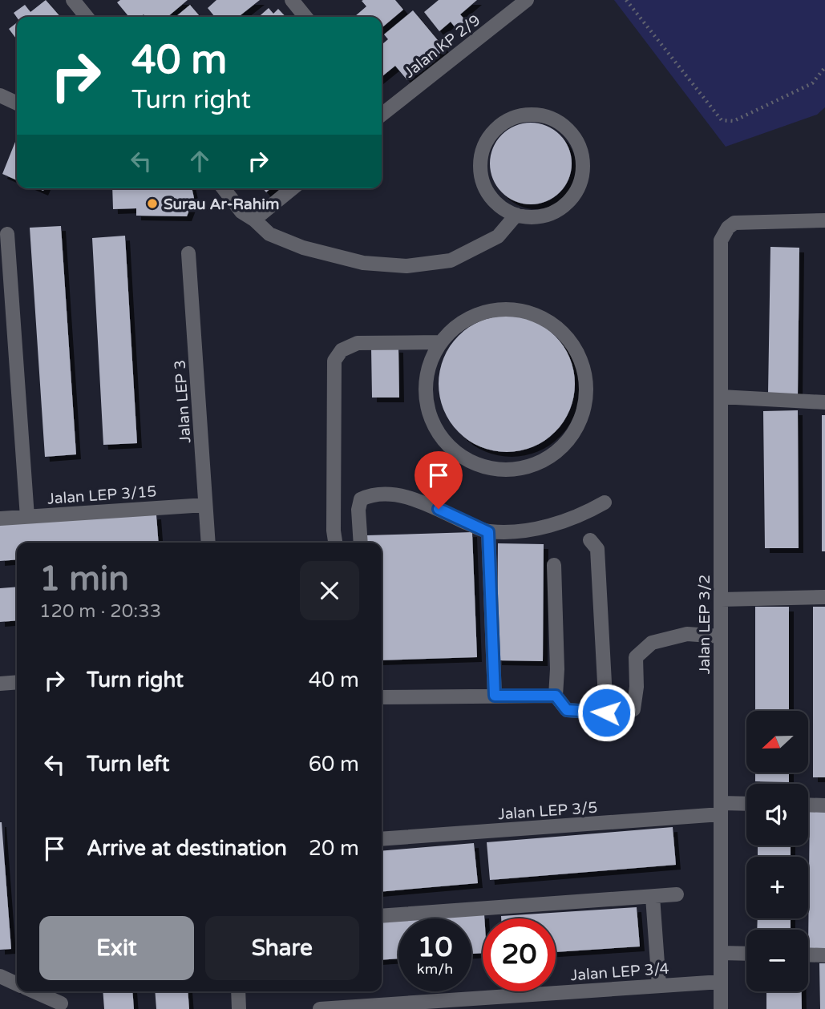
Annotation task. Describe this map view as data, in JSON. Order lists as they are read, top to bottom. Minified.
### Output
{"streets":{"street":["Jalan KP 2/9","Jalan LEP 3","Jalan LEP 3/15","Jalan LEP 3/2","Jalan LEP 3/5","Jalan LEP 3/4"]},"crossings":[["Jalan LEP 3","Jalan LEP 3/15"],["Jalan LEP 3/2","Jalan LEP 3/5"],["Jalan LEP 3/2","Jalan LEP 3/4"]],"places":["Surau Ar-Rahim"],"north":"left","page":{"turn":["40 m","Turn right"],"heading":["1 min","120 m · 20:33"],"list":[{"name":"Turn right","value":"40 m"},{"name":"Turn left","value":"60 m"},{"name":"Arrive at destination","value":"20 m"}],"map_buttons":["+","−"],"buttons":["Exit","Share"],"speed":"10 km/h","limit":"20"}}
